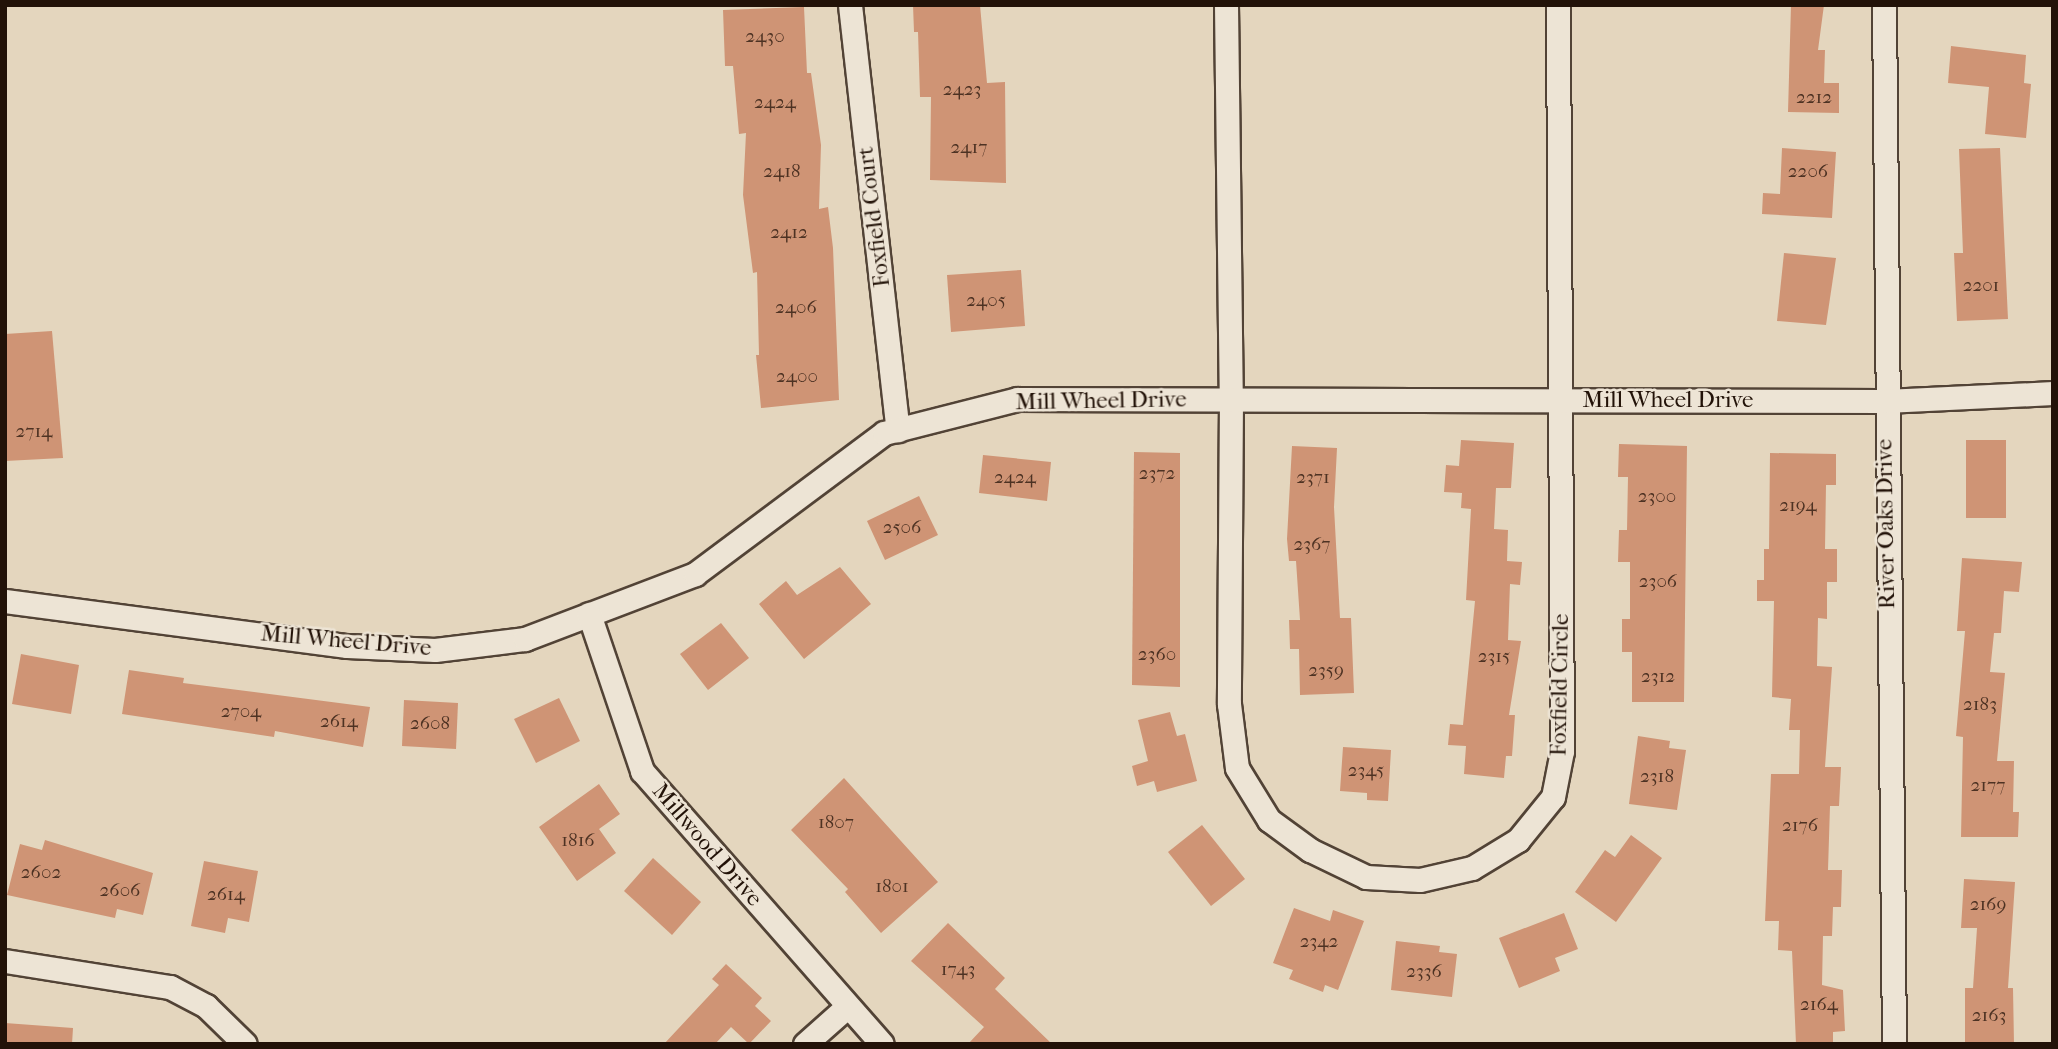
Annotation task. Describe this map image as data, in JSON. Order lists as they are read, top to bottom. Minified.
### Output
{"streets":{"street":["Foxfield Court","Mill Wheel Drive","River Oaks Drive","Foxfield Circle","Millwood Drive"]},"crossings":[["Foxfield Court","Mill Wheel Drive"],["Mill Wheel Drive","River Oaks Drive"],["Mill Wheel Drive","Foxfield Circle"],["Mill Wheel Drive","Millwood Drive"]],"house_numbers":["2430","2423","2212","2424","2417","2418","2206","2412","2201","2405","2406","2400","2714","2372","2424","2371","2300","2194","2506","2367","2306","2360","2315","2359","2312","2183","2704","2614","2608","2345","2318","2177","1807","2176","1816","2602","1801","2606","2614","2169","2342","1743","2336","2164","2163"]}
